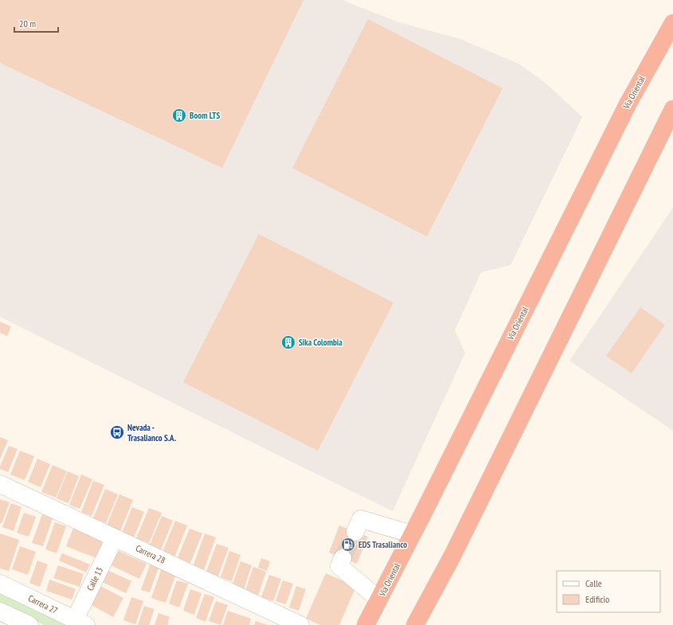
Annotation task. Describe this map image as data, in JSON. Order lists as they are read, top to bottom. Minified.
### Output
{"streets":{"highway":["Vía Oriental"],"street":["Carrera 28","Calle 13","Carrera 27"]},"crossings":[["Carrera 28","Calle 13"],["Calle 13","Carrera 27"]],"places":{"building":["Boom LTS","Sika Colombia"],"bus stop":["Nevada - Trasalianco S.A."],"fuel station":["EDS Trasalianco"]},"legend":["Calle","Edificio"],"scale_bar":"20 m"}
